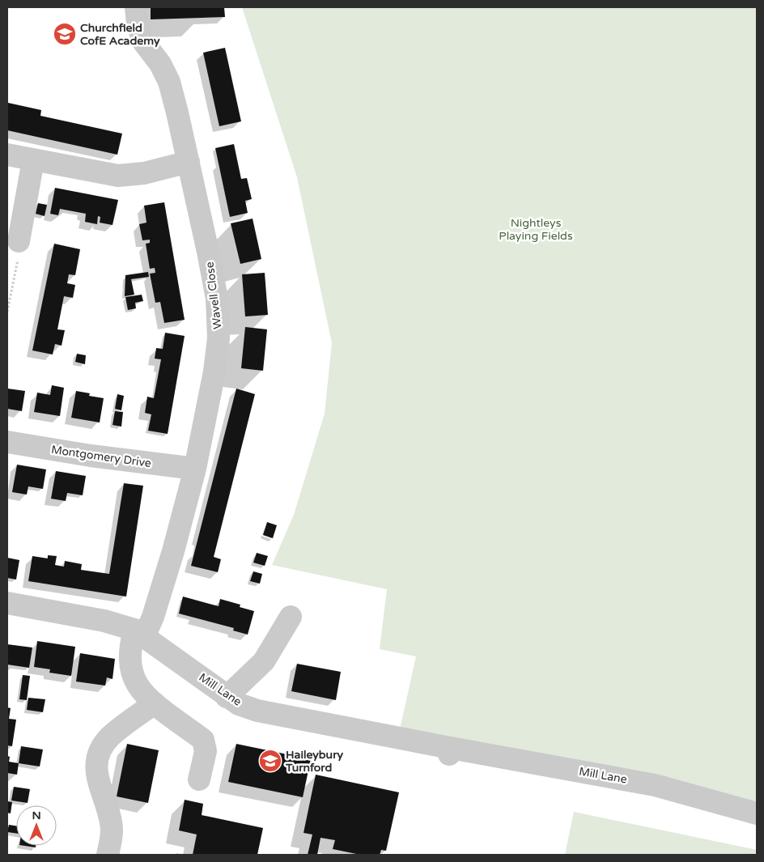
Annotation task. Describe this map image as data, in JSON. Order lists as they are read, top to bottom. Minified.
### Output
{"streets":{"street":["Wavell Close","Montgomery Drive","Mill Lane"]},"crossings":[["Wavell Close","Montgomery Drive"],["Wavell Close","Mill Lane"]],"parks":["Nightleys Playing Fields"],"places":{"school or university":["Churchfield CofE Academy","Haileybury Turnford"]},"north":"top"}
